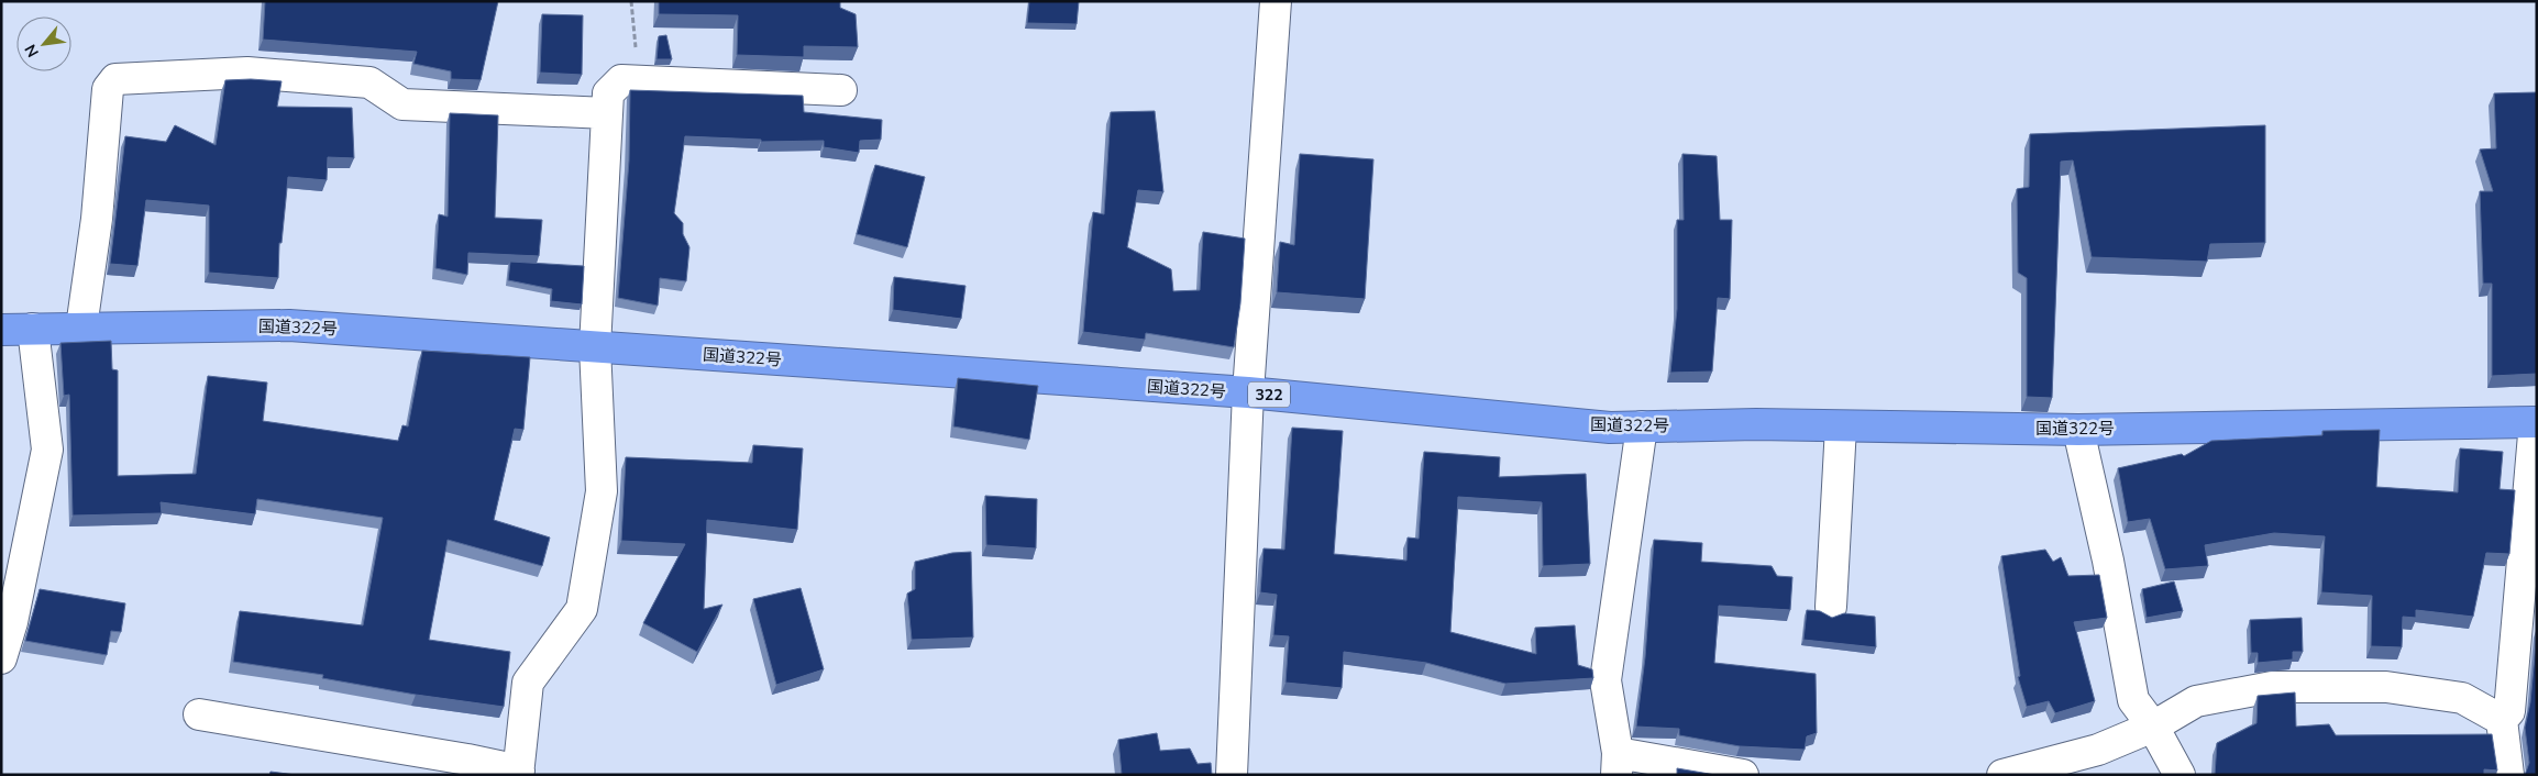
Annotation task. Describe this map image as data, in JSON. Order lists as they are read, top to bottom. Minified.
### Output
{"streets":{"highway":["国道322号","322"]},"north":"bottom left"}
